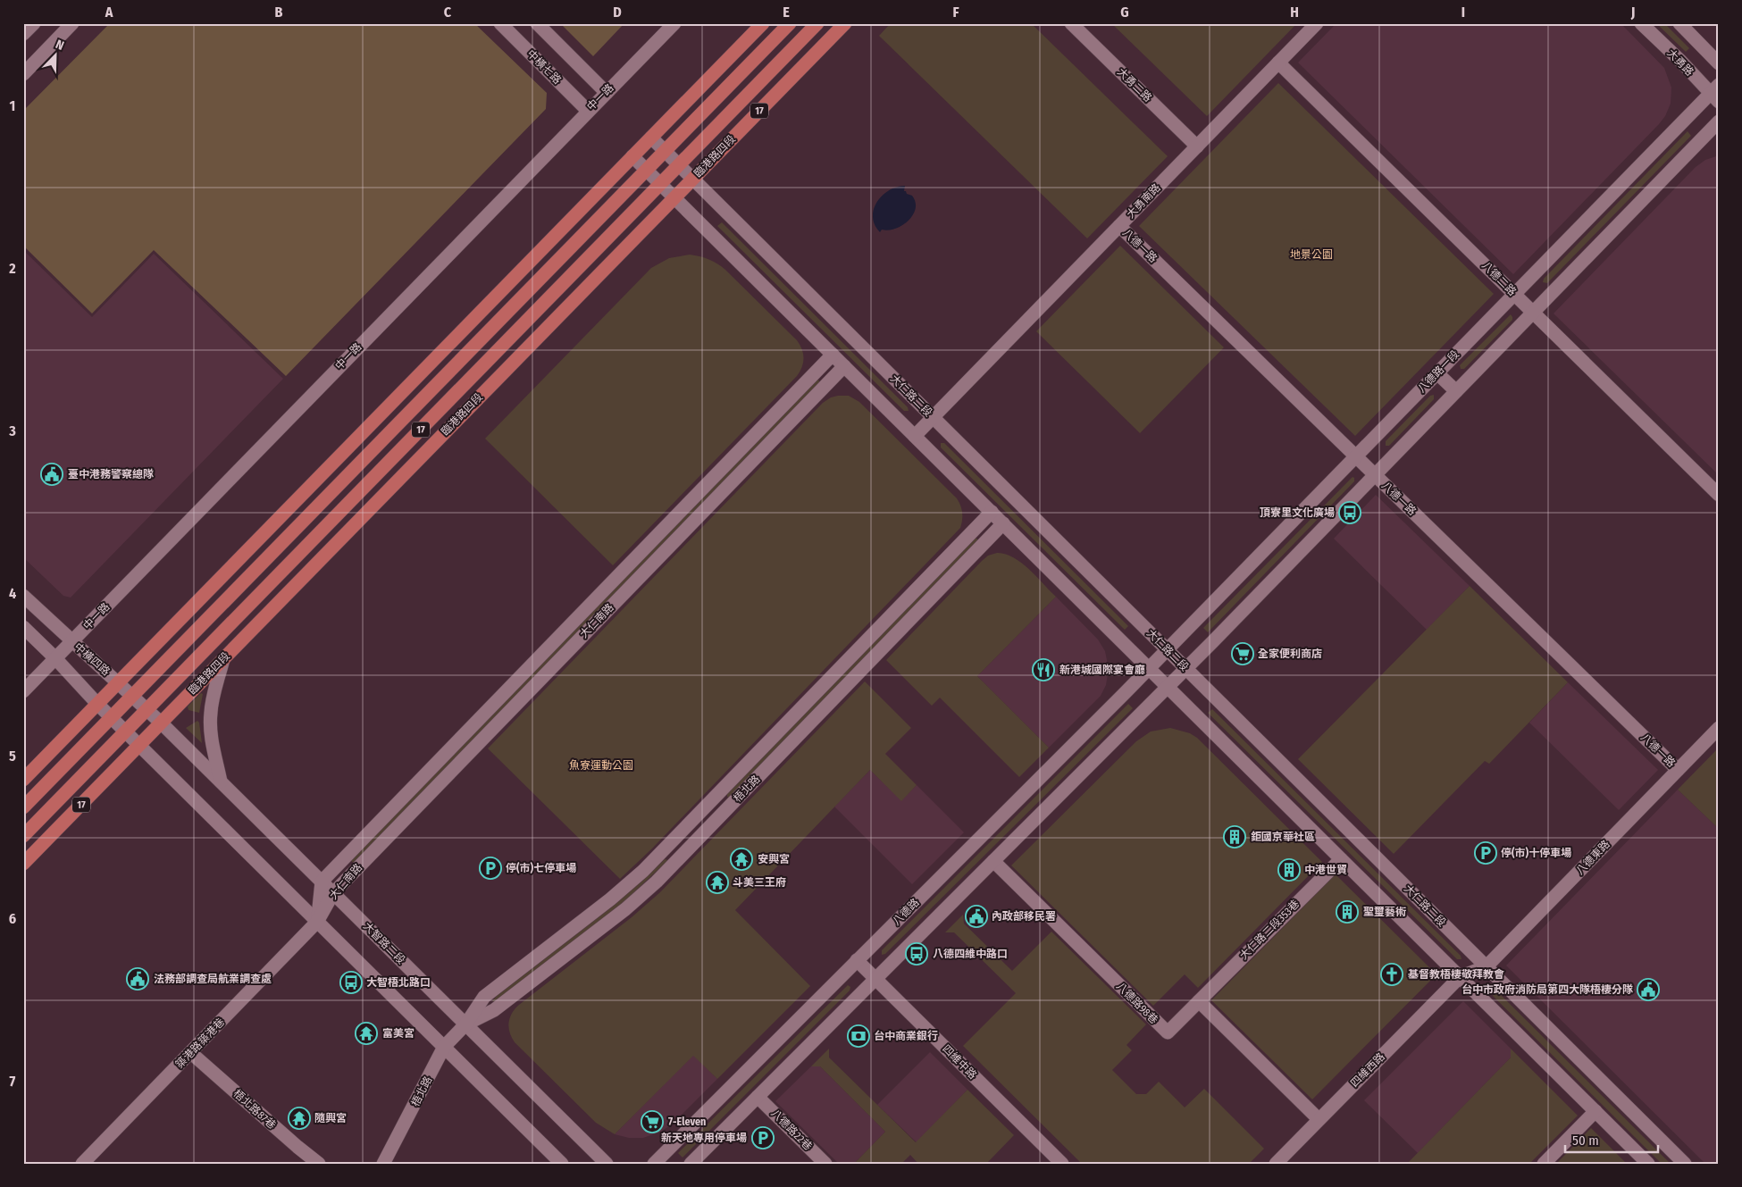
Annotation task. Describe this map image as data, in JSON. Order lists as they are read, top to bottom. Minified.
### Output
{"streets":{"main road":["17","臨港路四段"],"street":["大勇路","中橫七路","大勇二路","中一路","大勇南路","八德一路","八德二路","八德路一段","大仁路二段","大仁南路","中橫四路","梧北路","八德東路","八德路","大仁路二段353巷","大智路二段","八德路98巷","築港路築港巷","四維中路","四維西路","梧北路87巷","八德路22巷"]},"crossings":[["大勇路","八德路一段"],["中橫七路","中一路"],["大勇二路","大勇南路"],["中一路","中橫四路"],["17","大仁路二段"],["17","中橫四路"],["臨港路四段","大仁路二段"],["臨港路四段","中橫四路"],["臨港路四段","大智路二段"],["大勇南路","八德一路"],["大勇南路","八德二路"],["大勇南路","大仁路二段"],["八德一路","八德路一段"],["八德一路","八德東路"],["八德二路","八德路一段"],["八德路一段","大仁路二段"],["八德路一段","八德路"],["大仁路二段","大仁南路"],["大仁路二段","梧北路"],["大仁路二段","八德東路"],["大仁路二段","八德路"],["大仁路二段","大仁路二段353巷"],["大仁路二段","四維西路"],["大仁南路","大智路二段"],["大仁南路","築港路築港巷"],["中橫四路","大智路二段"],["梧北路","大智路二段"],["八德東路","四維西路"],["八德路","四維中路"],["大仁路二段353巷","八德路98巷"],["築港路築港巷","梧北路87巷"]],"parks":["地景公園","魚寮運動公園"],"places":{"public building":["臺中港務警察總隊","內政部移民署","法務部調查局航業調查處","台中市政府消防局第四大隊梧棲分隊"],"bus stop":["頂寮里文化廣場","八德四維中路口","大智梧北路口"],"supermarket":["全家便利商店","7-Eleven"],"restaurant":["新港城國際宴會廳"],"building":["鉅國京華社區","中港世貿","聖璽藝術"],"parking":["停(市)十停車場","停(市)七停車場","新天地專用停車場"],"temple":["安興宮","斗美三王府","富美宮","隨興宮"],"church":["基督教梧棲敬拜教會"],"bank":["台中商業銀行"]},"scale_bar":"50 m","north":"top right","grid":{"columns":["A","B","C","D","E","F","G","H","I","J"],"rows":["1","2","3","4","5","6","7"]}}
